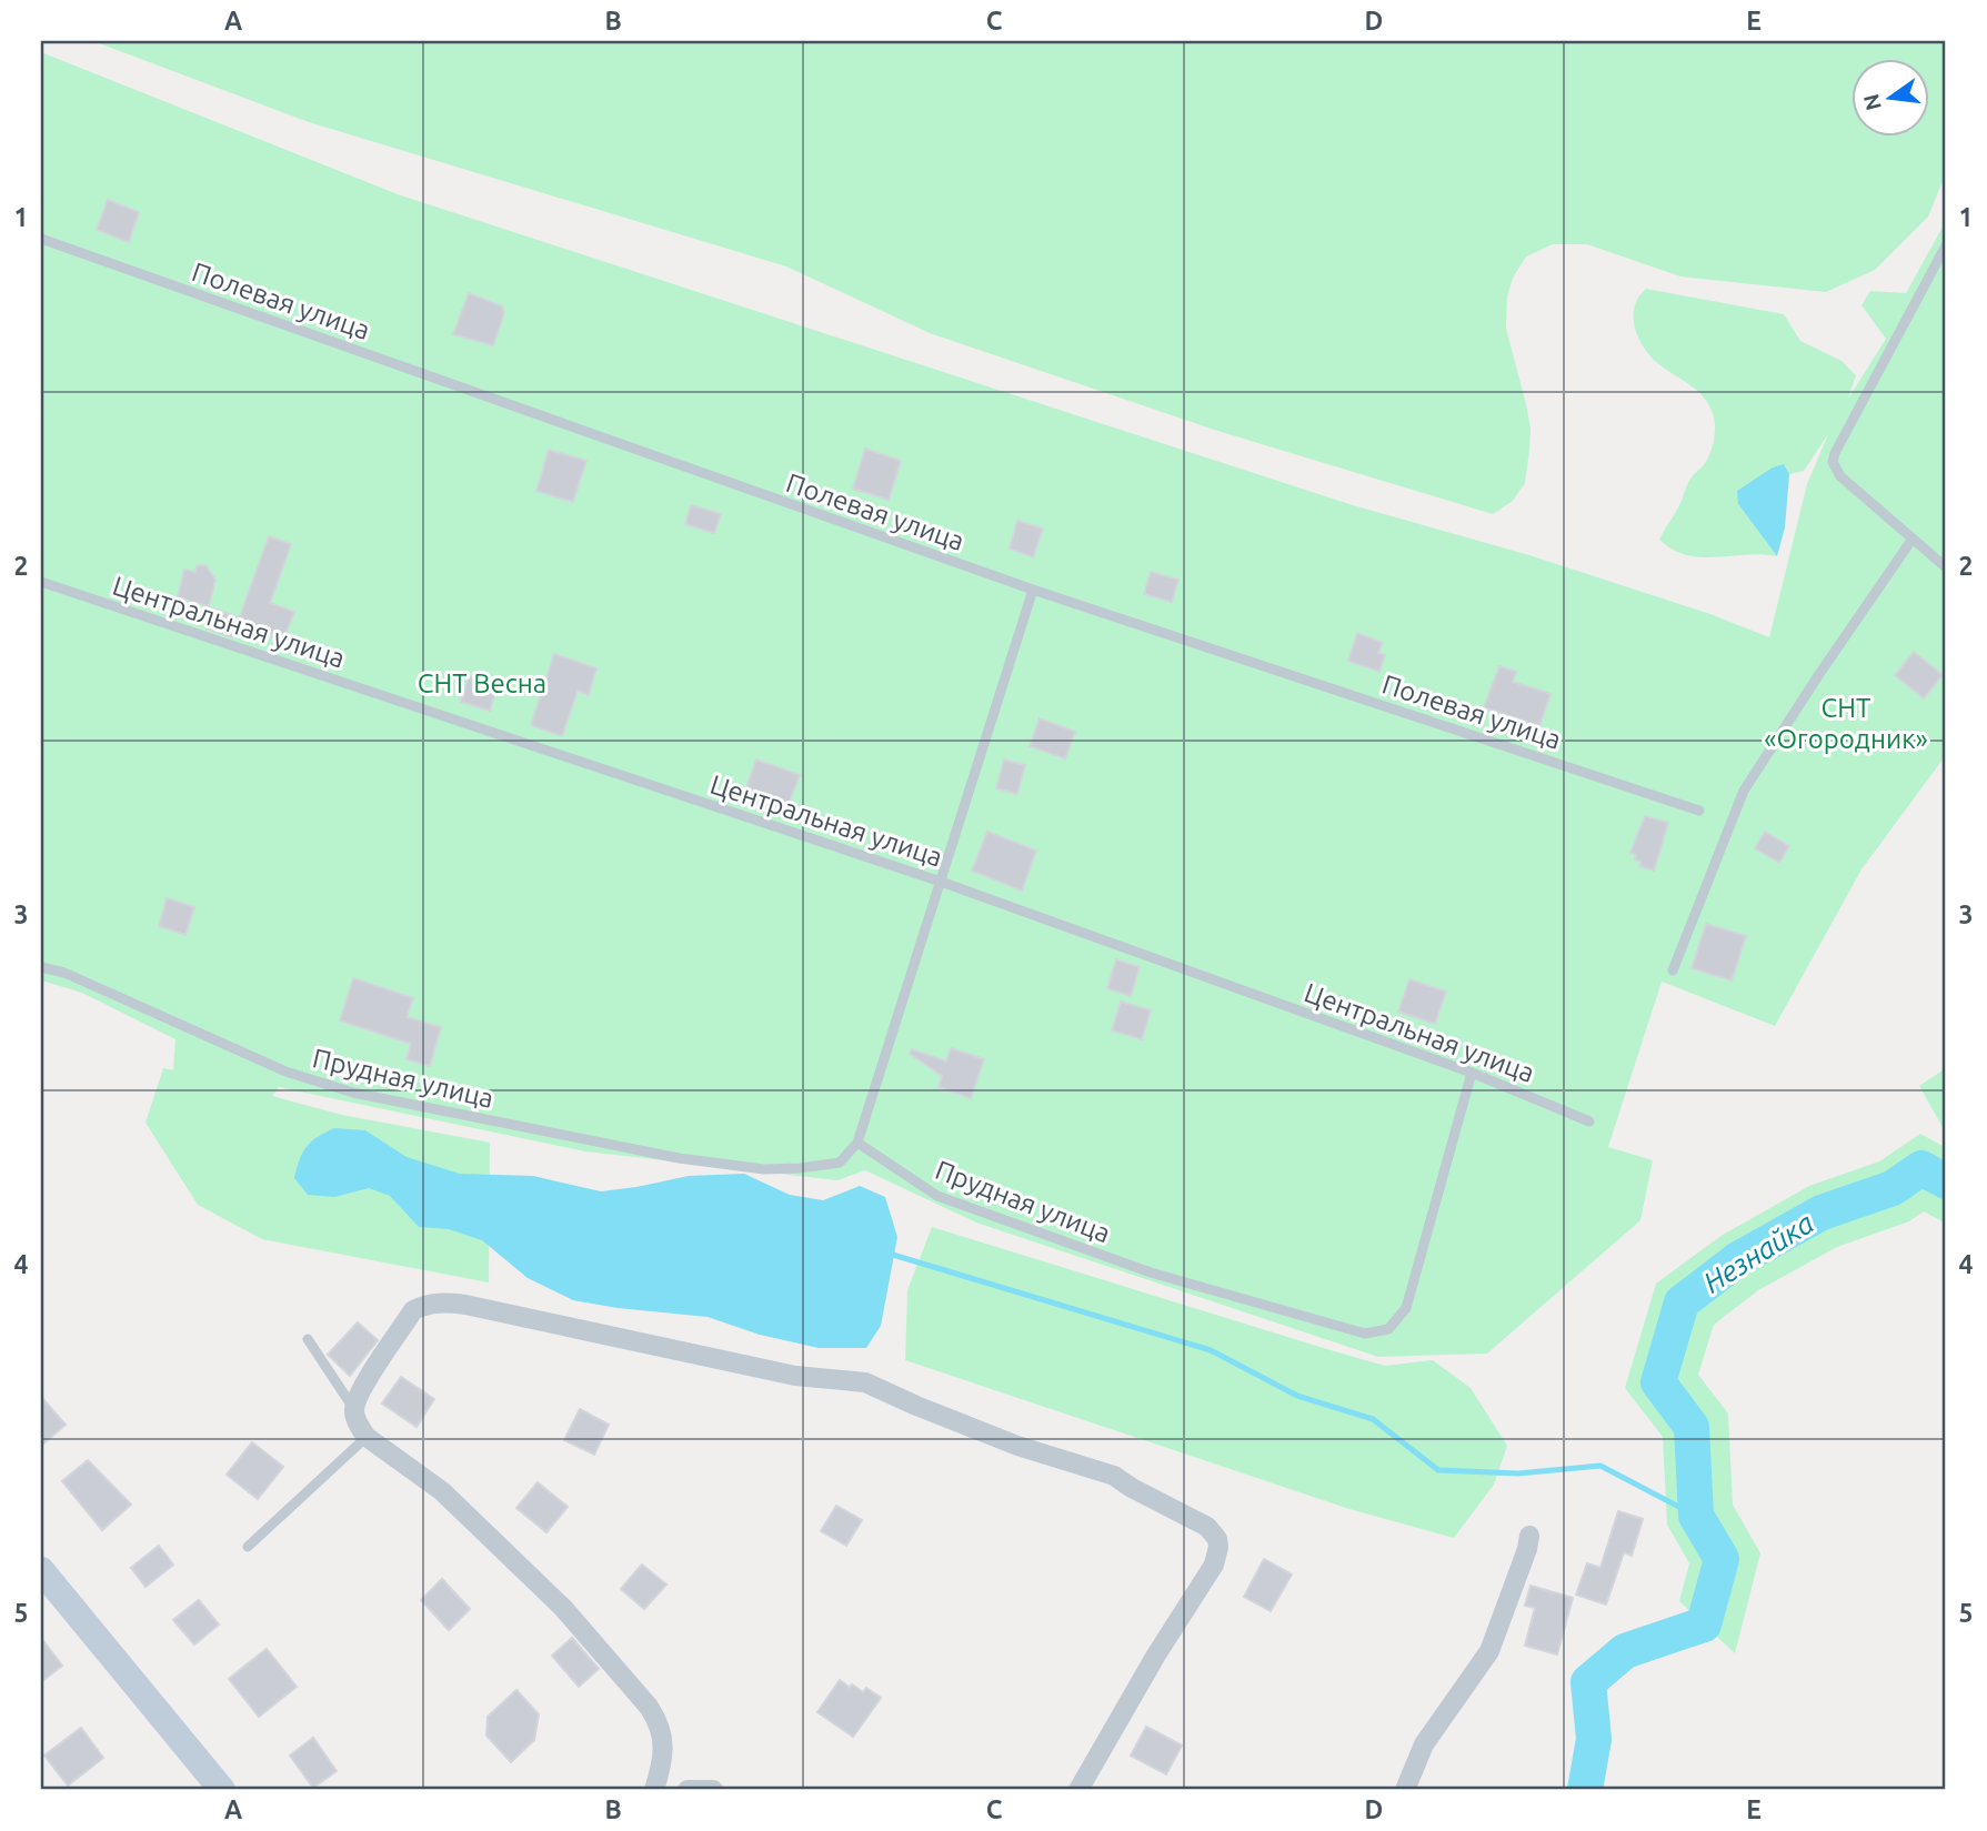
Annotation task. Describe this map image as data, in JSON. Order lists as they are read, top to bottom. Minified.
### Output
{"streets":{"lane":["Полевая улица","Центральная улица","Прудная улица"]},"crossings":[["Центральная улица","Прудная улица"]],"water":["Незнайка"],"parks":["СНТ Весна","СНТ «Огородник»"],"north":"left","grid":{"columns":["A","B","C","D","E"],"rows":["1","2","3","4","5"]}}
